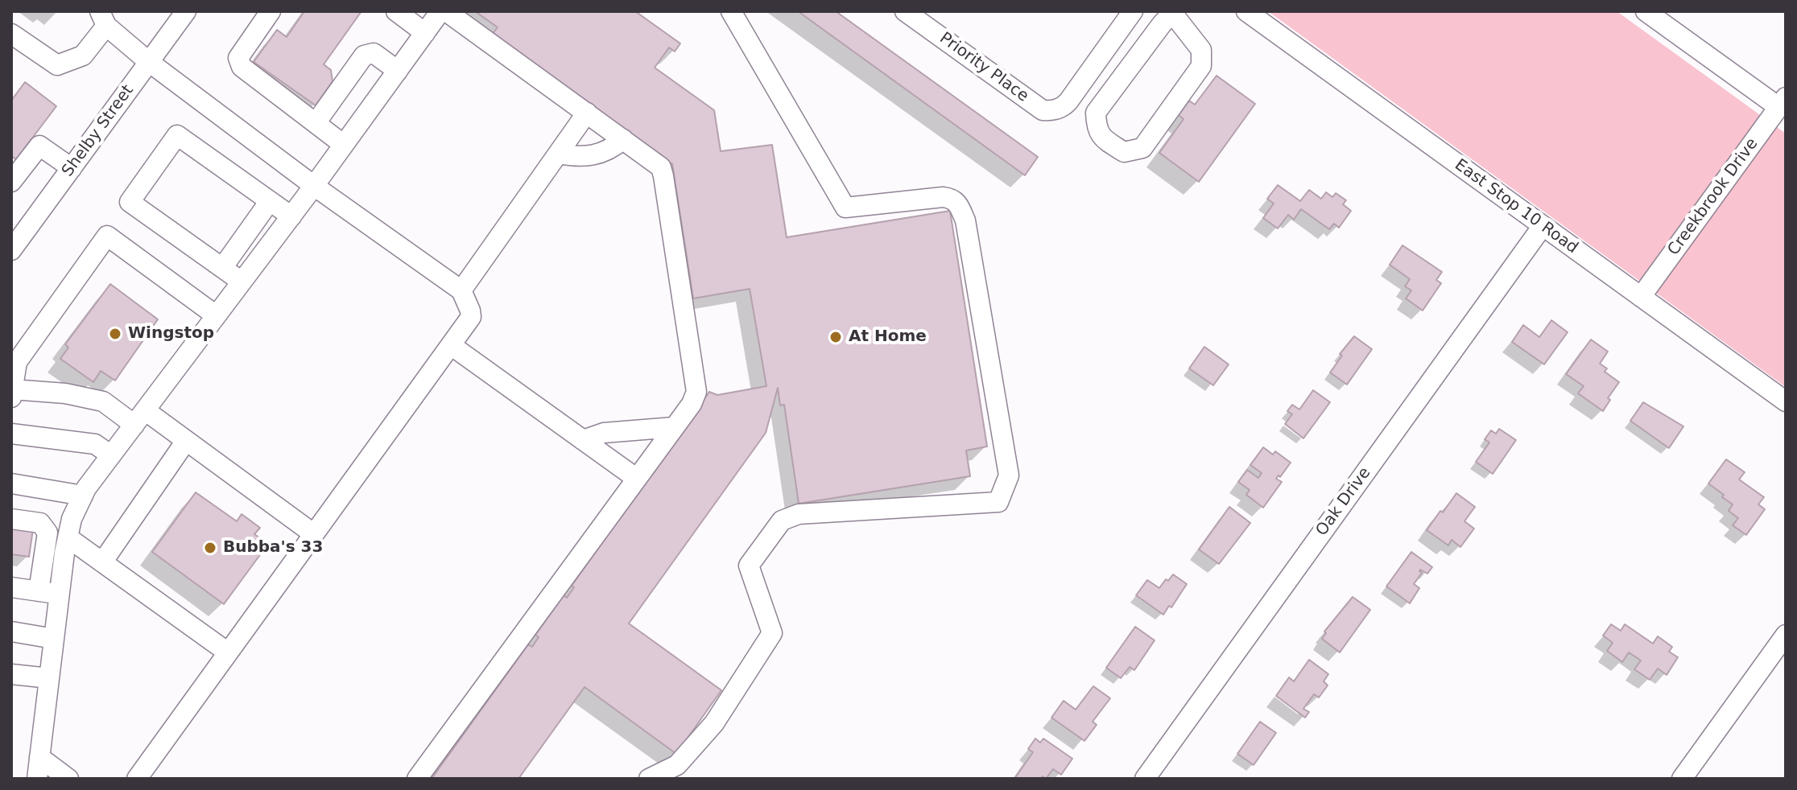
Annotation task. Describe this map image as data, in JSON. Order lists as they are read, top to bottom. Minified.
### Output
{"streets":{"street":["Priority Place","Shelby Street","Creekbrook Drive","East Stop 10 Road","Oak Drive"]},"crossings":[["Creekbrook Drive","East Stop 10 Road"],["East Stop 10 Road","Oak Drive"]],"places":["Wingstop","At Home","Bubba's 33"]}
